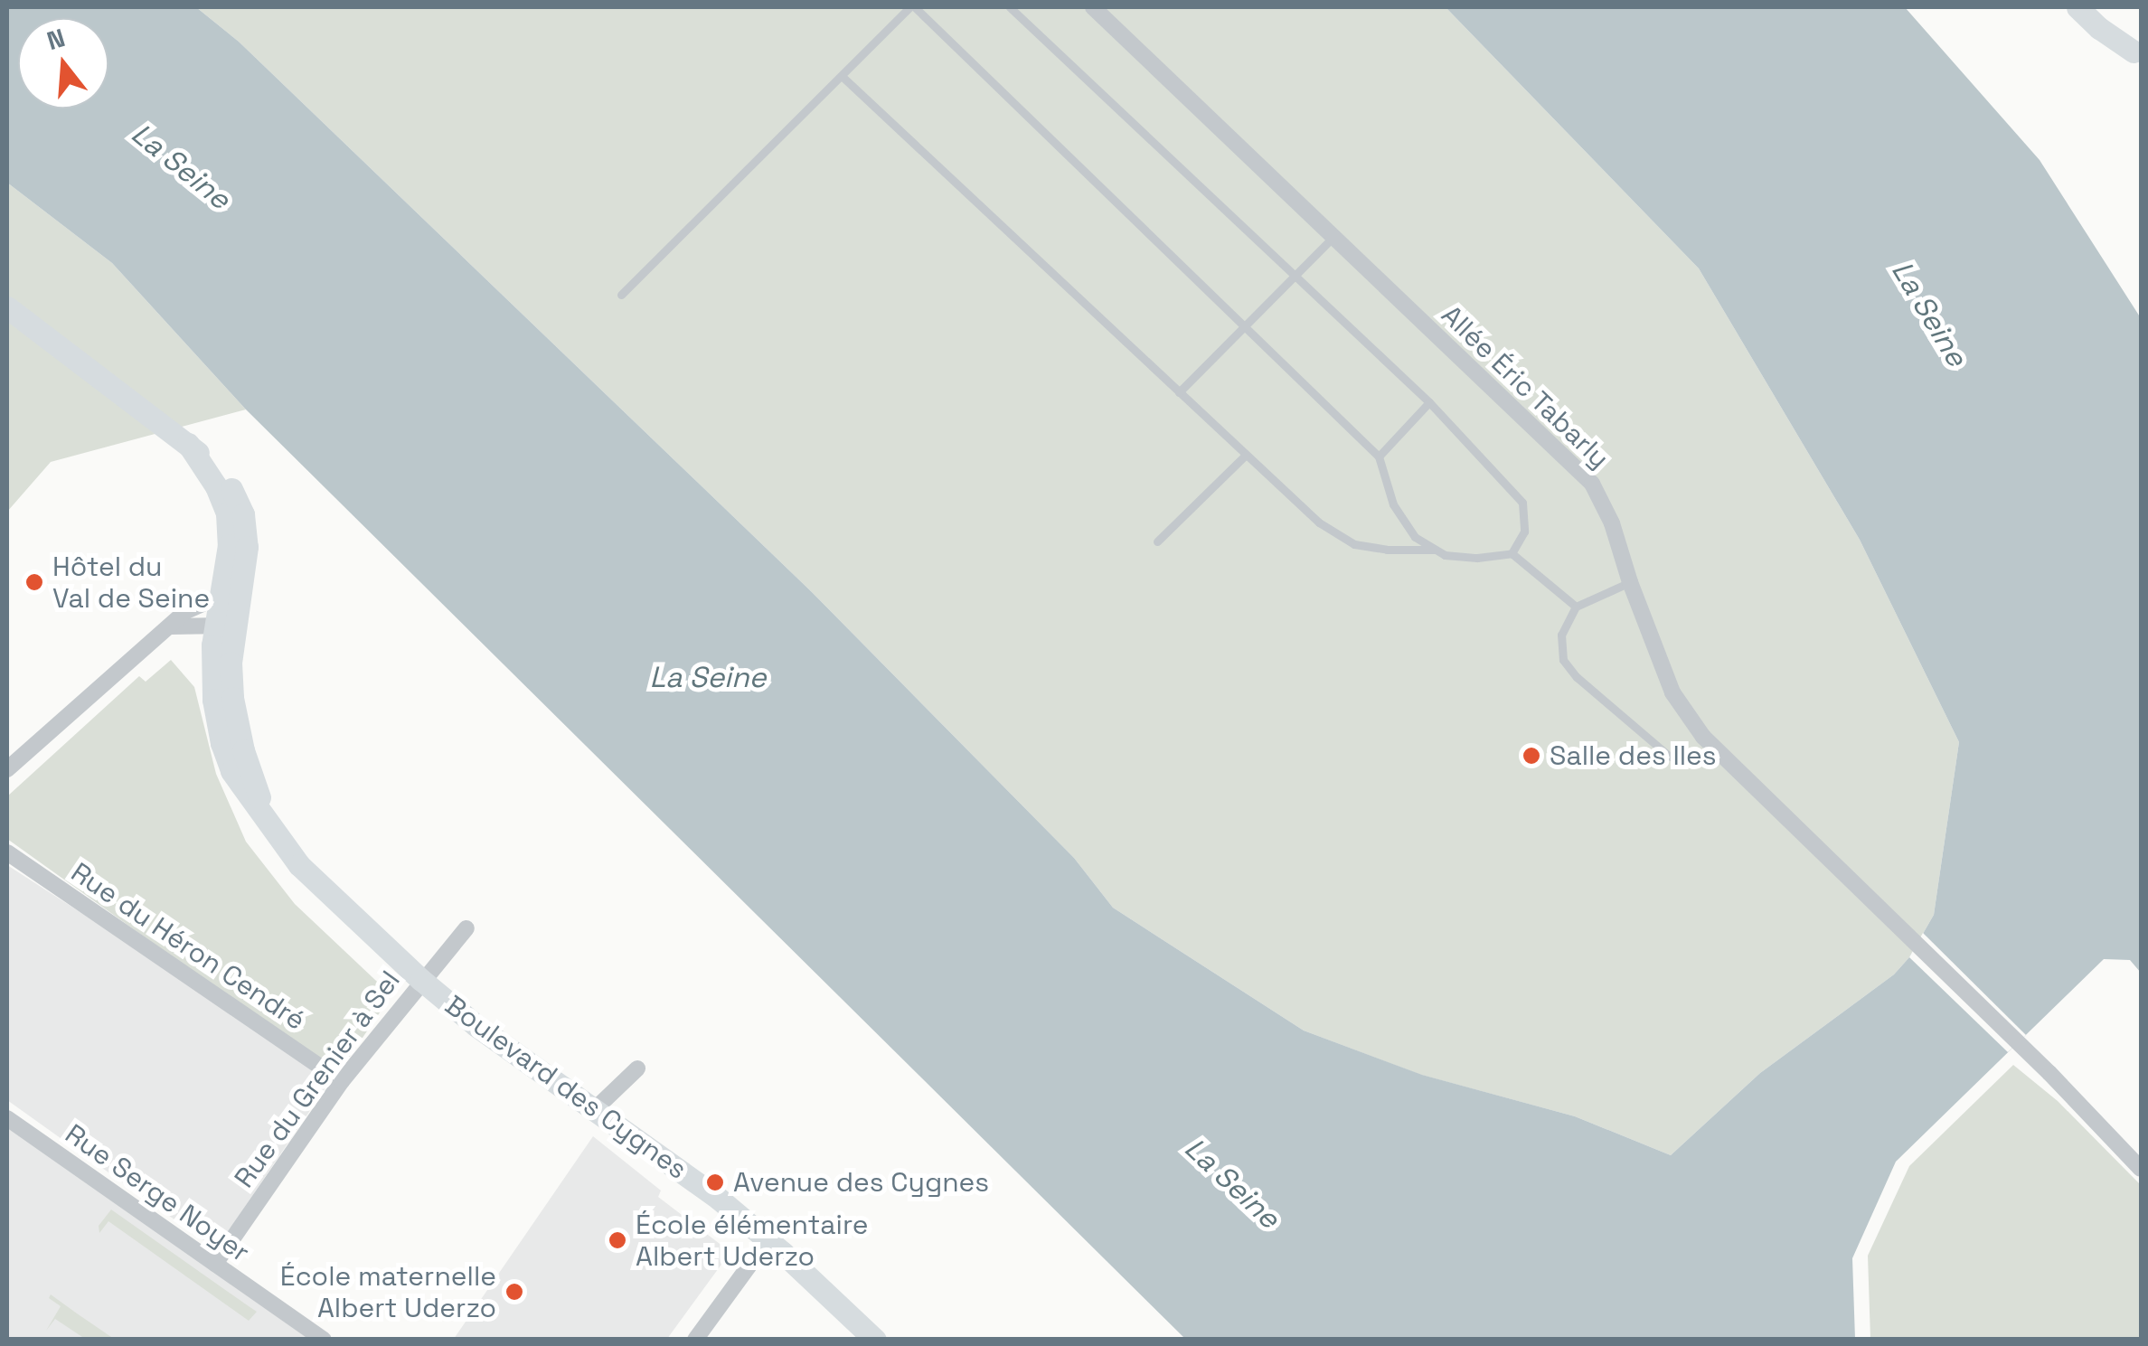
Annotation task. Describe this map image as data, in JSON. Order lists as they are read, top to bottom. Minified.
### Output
{"streets":{"main road":["Boulevard des Cygnes"],"street":["Allée Éric Tabarly","Rue du Héron Cendré","Rue du Grenier à Sel","Rue Serge Noyer"]},"crossings":[["Rue du Héron Cendré","Rue du Grenier à Sel"],["Rue du Grenier à Sel","Boulevard des Cygnes"],["Rue du Grenier à Sel","Rue Serge Noyer"]],"water":["La Seine"],"places":["Hôtel du Val de Seine","Salle des Iles","Avenue des Cygnes","École élémentaire Albert Uderzo","École maternelle Albert Uderzo"],"north":"top"}
